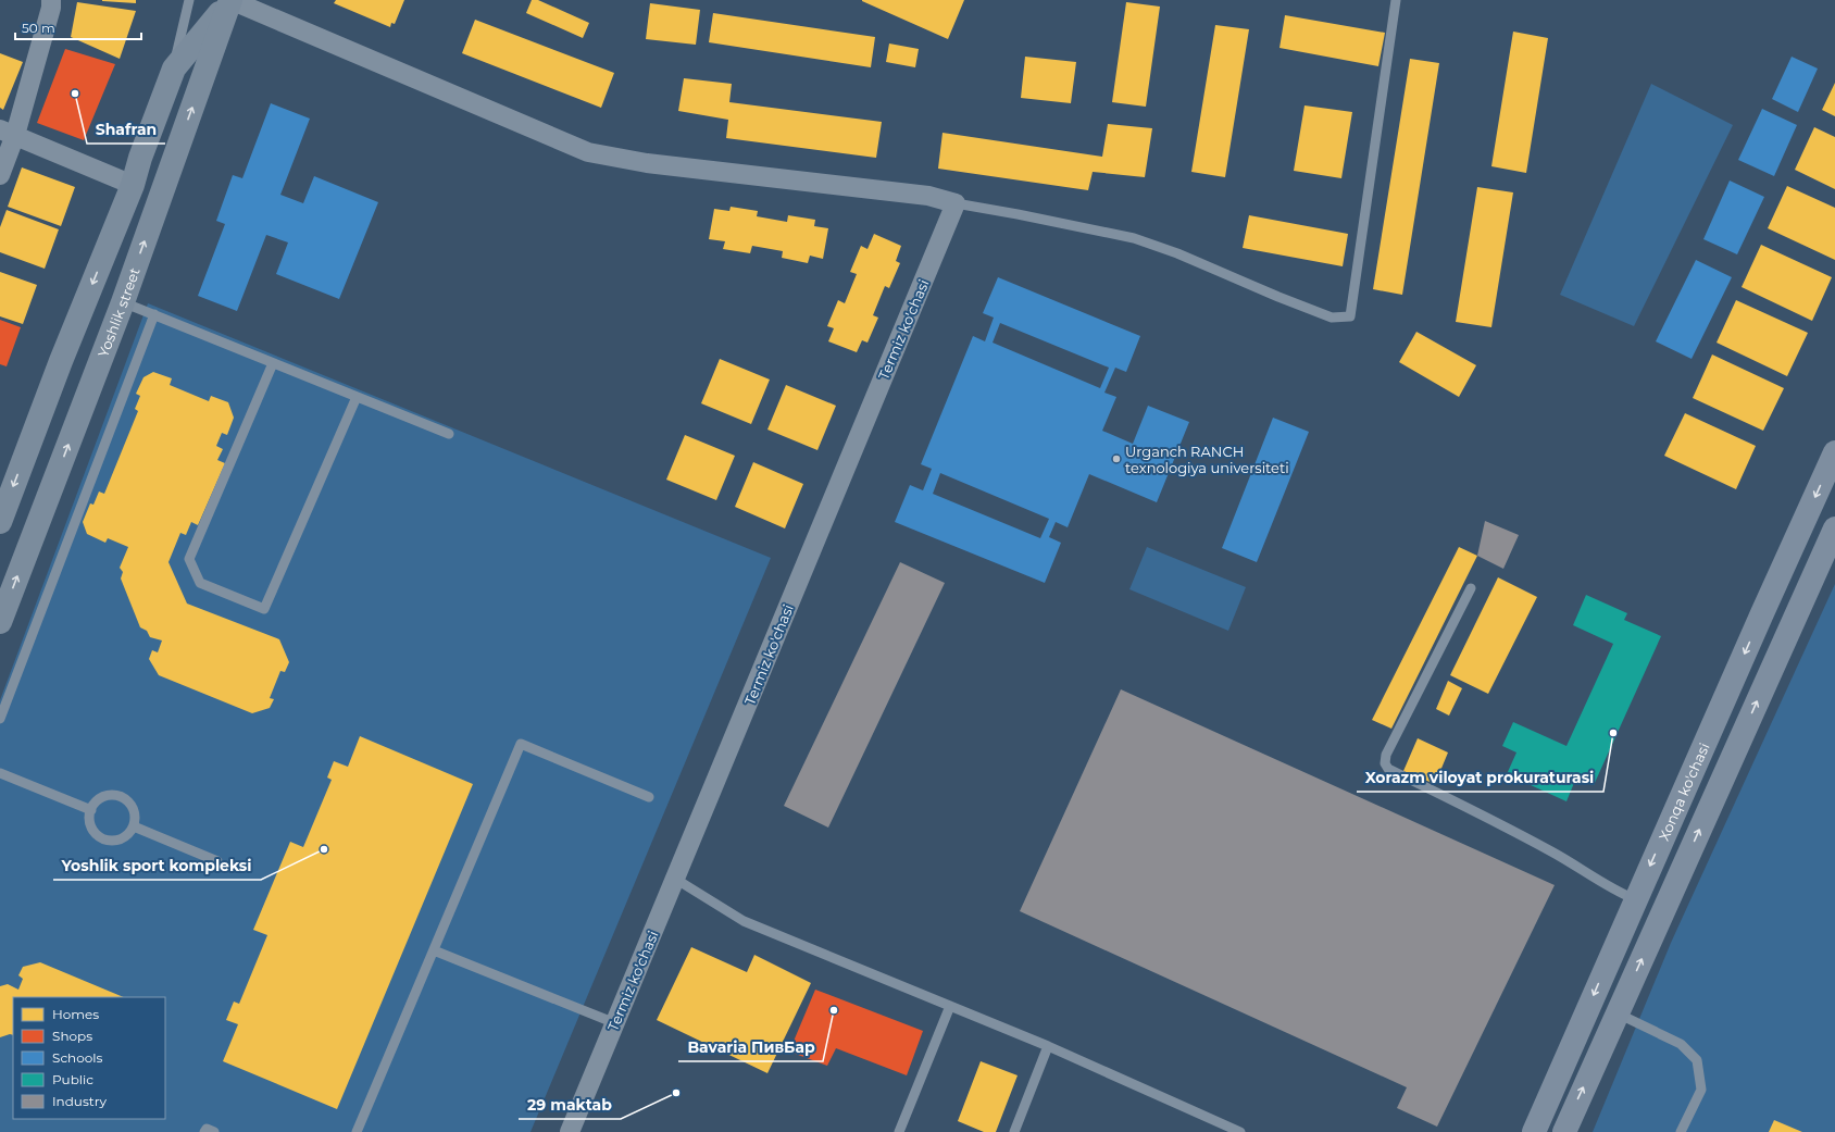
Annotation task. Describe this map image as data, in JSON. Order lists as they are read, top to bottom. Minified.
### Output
{"streets":{"main road":["Yoshlik street","Xonqa ko'chasi"],"street":["Termiz ko'chasi"]},"places":["Shafran","Urganch RANCH texnologiya universiteti","Xorazm viloyat prokuraturasi","Yoshlik sport kompleksi","Bavaria ПивБар","29 maktab"],"legend":["Homes","Shops","Schools","Public","Industry"],"scale_bar":"50 m"}
